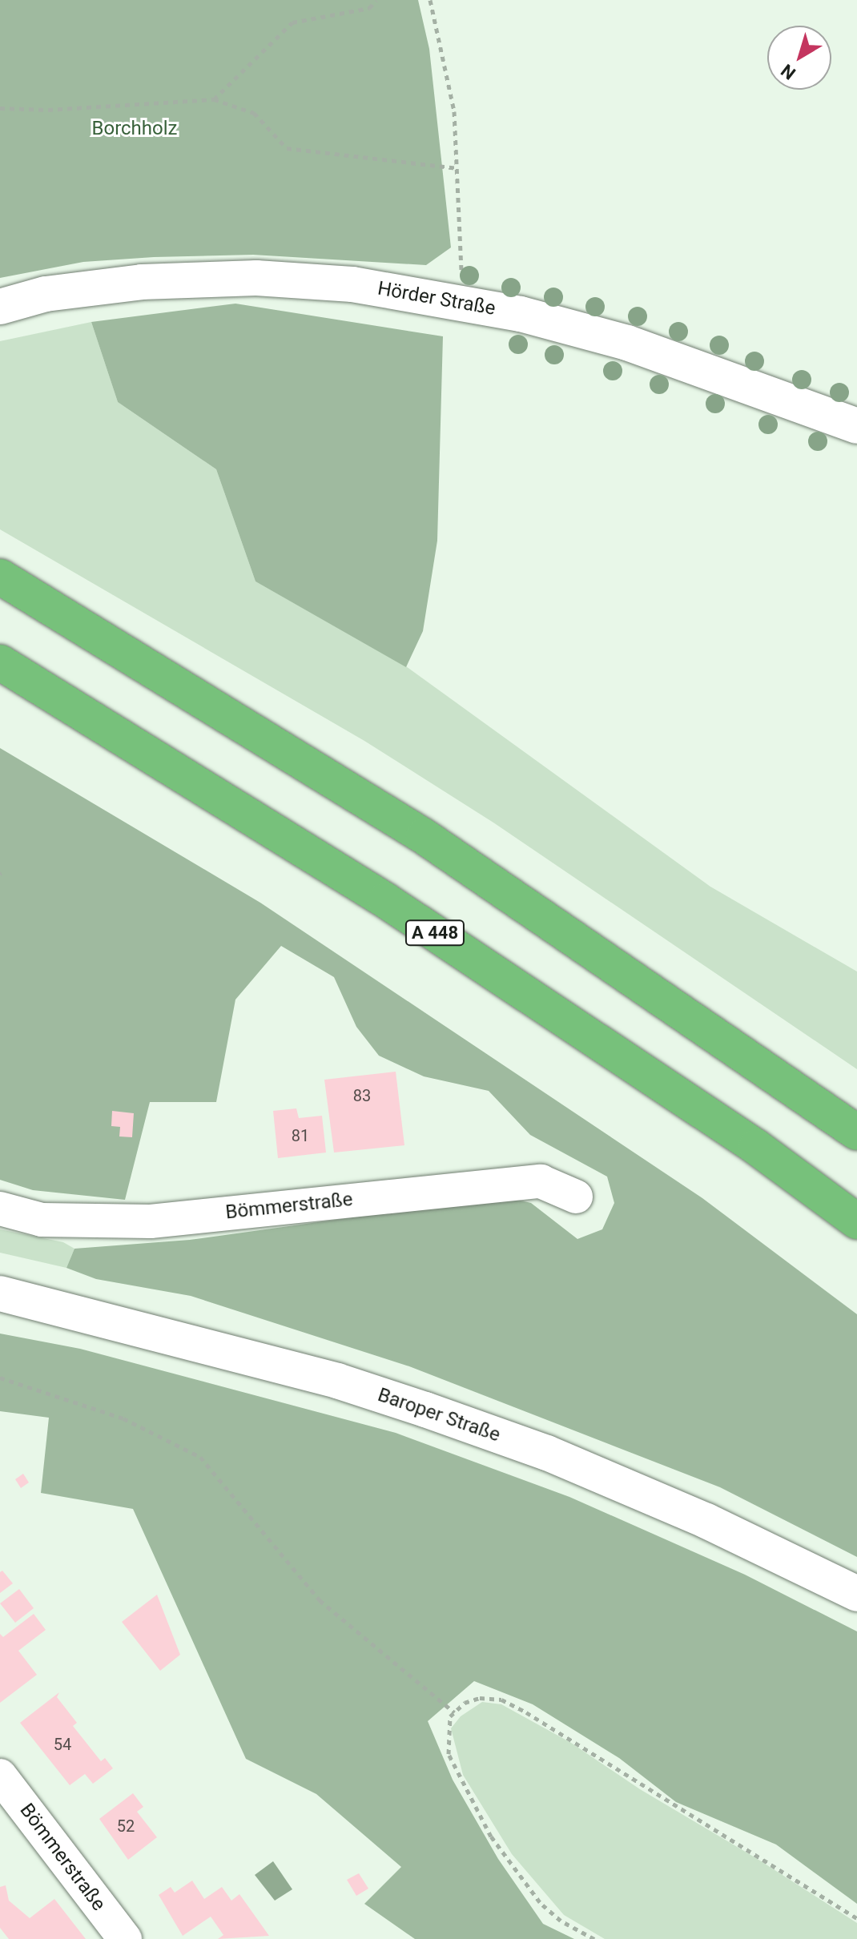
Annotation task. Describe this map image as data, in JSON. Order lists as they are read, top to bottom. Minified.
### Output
{"streets":{"highway":["A 448"],"main road":["Hörder Straße","Baroper Straße"],"street":["Bömmerstraße"]},"parks":["Borchholz"],"house_numbers":["83","81","54","52"],"north":"bottom left"}
